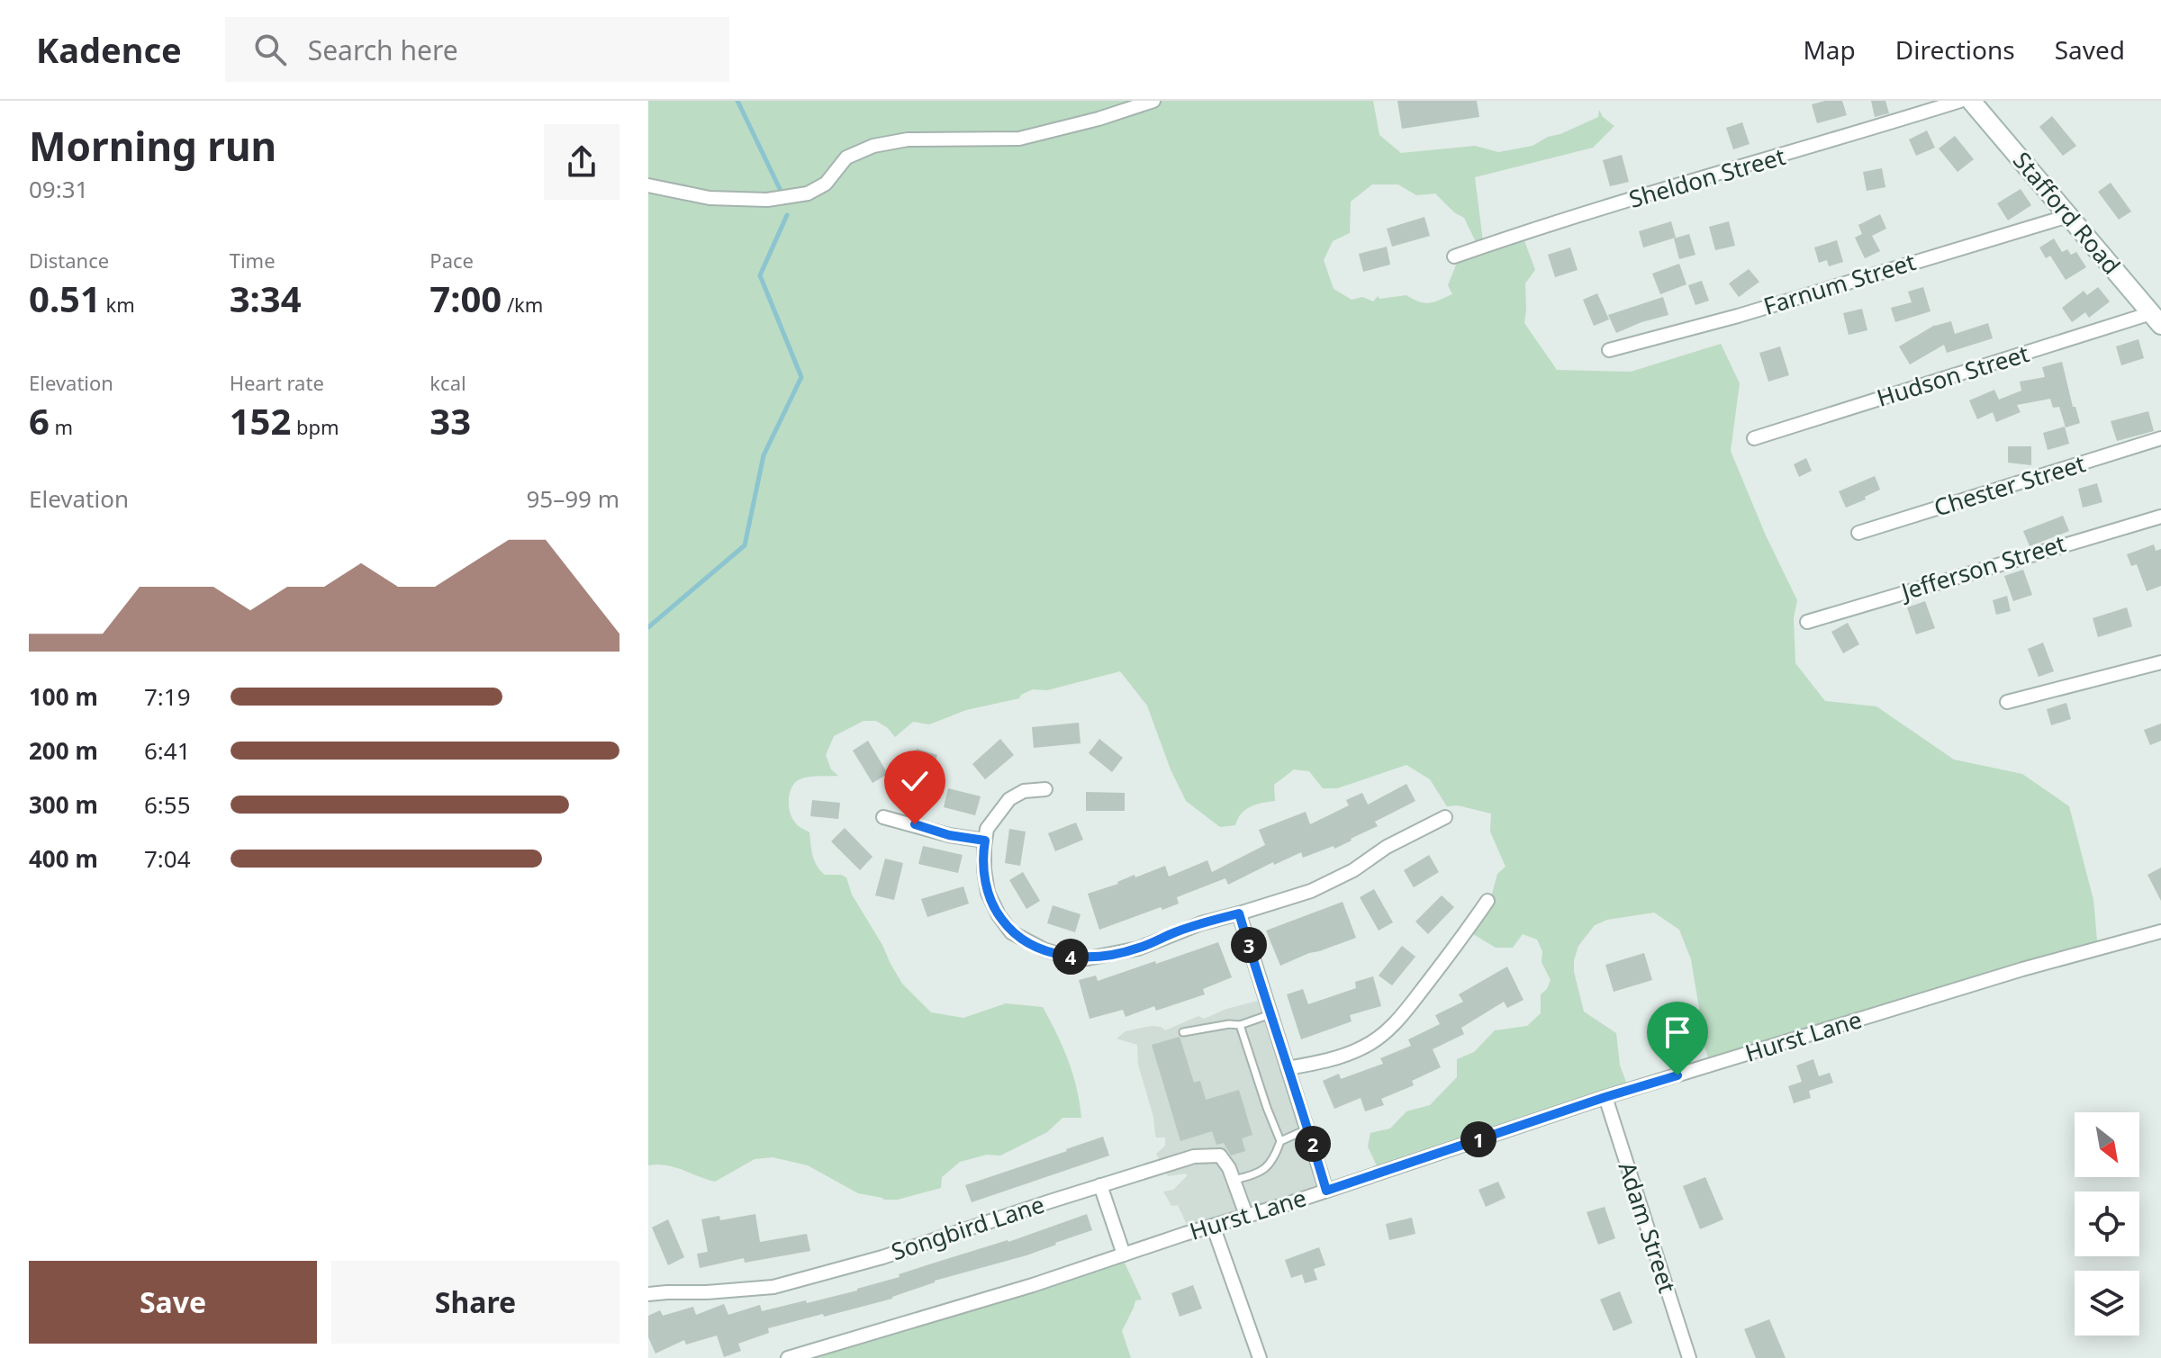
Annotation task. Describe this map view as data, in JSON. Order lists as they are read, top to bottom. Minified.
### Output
{"streets":{"main road":["Stafford Road"],"street":["Sheldon Street","Farnum Street","Hudson Street","Chester Street","Jefferson Street","Hurst Lane","Adam Street","Songbird Lane"]},"crossings":[["Stafford Road","Farnum Street"],["Stafford Road","Hudson Street"],["Hurst Lane","Adam Street"],["Hurst Lane","Songbird Lane"]],"north":"bottom right","page":{"header":"Kadence","search":"Search here","nav":["Map","Directions","Saved"],"heading":["Morning run","09:31"],"stats":[["Distance","0.51 km"],["Time","3:34"],["Pace","7:00 /km"],["Elevation","6 m"],["Heart rate","152 bpm"],["kcal","33"]],"chart":["Elevation","95–99 m"],"list":[{"name":"100 m","note":"7:19"},{"name":"200 m","note":"6:41"},{"name":"300 m","note":"6:55"},{"name":"400 m","note":"7:04"}],"pins":["3","4","1","2"],"buttons":["Save","Share"]}}
